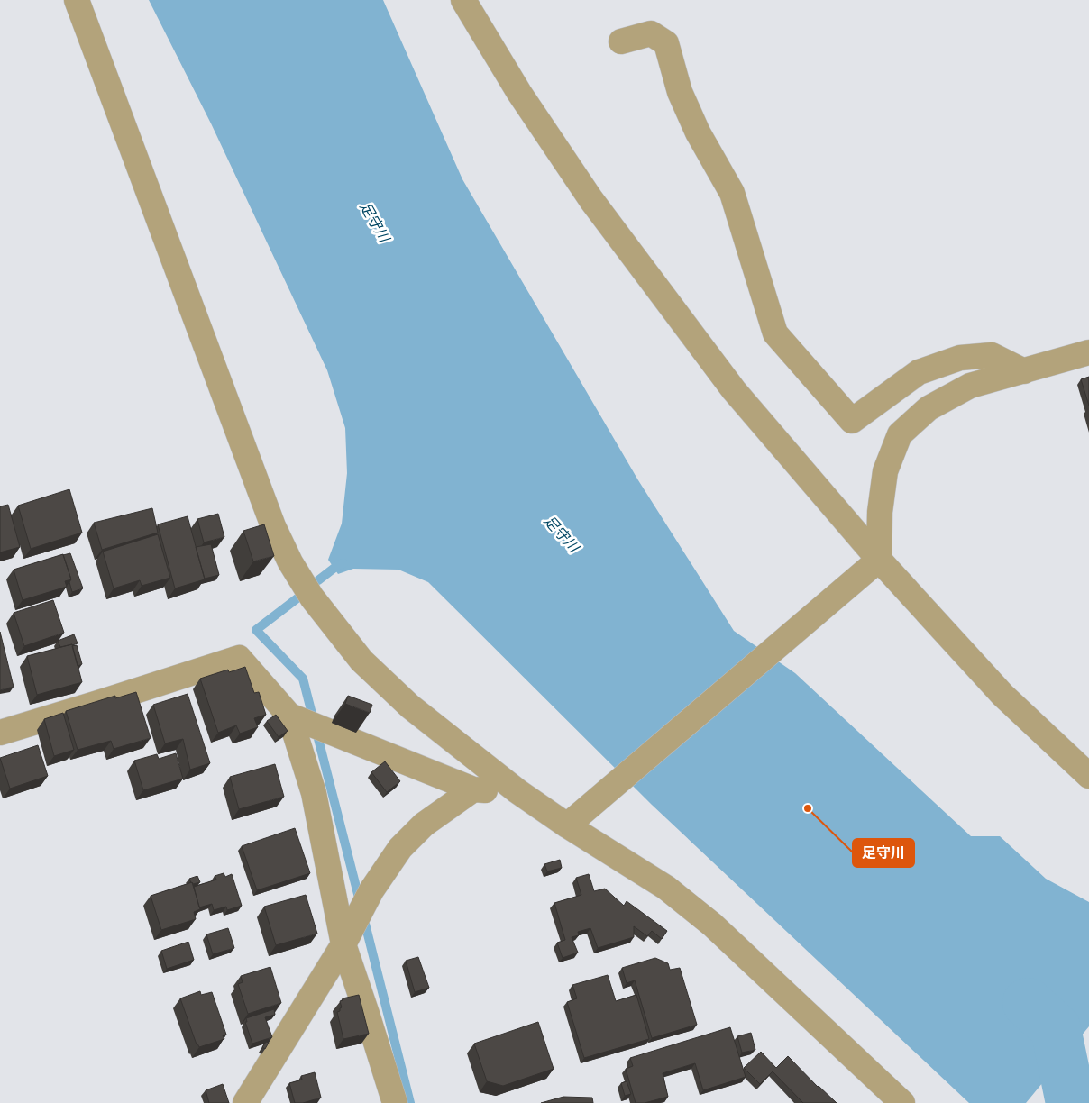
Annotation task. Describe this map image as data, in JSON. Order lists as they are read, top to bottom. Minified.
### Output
{"water":["足守川"],"places":["足守川"]}
